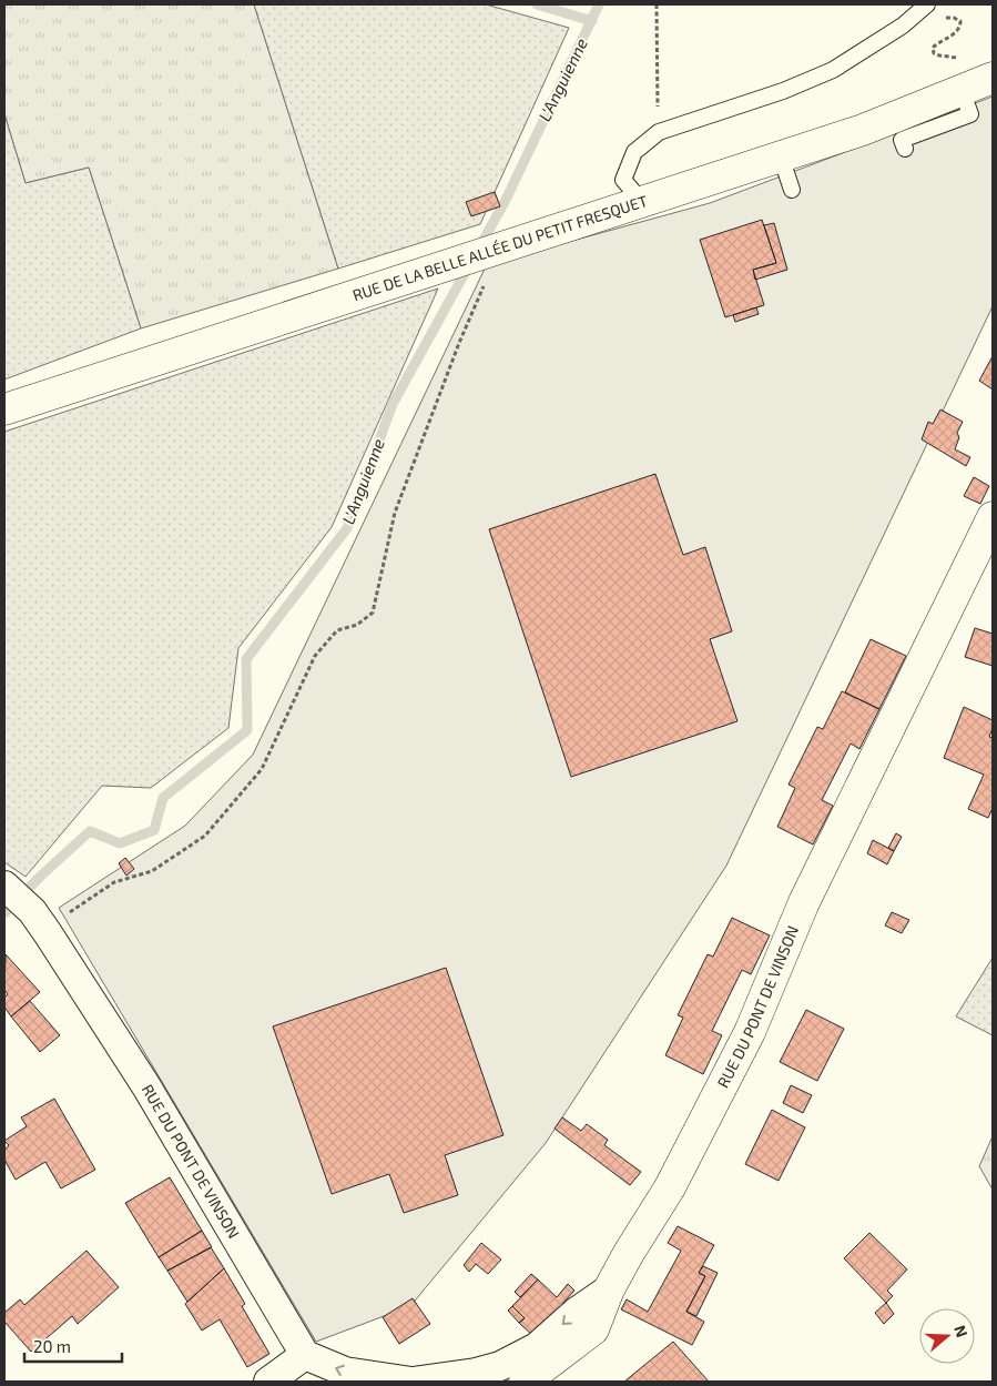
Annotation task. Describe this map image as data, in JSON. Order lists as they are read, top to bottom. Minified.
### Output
{"streets":{"street":["RUE DE LA BELLE ALLÉE DU PETIT FRESQUET","RUE DU PONT DE VINSON"]},"water":["L'Anguienne"],"scale_bar":"20 m","north":"right"}
